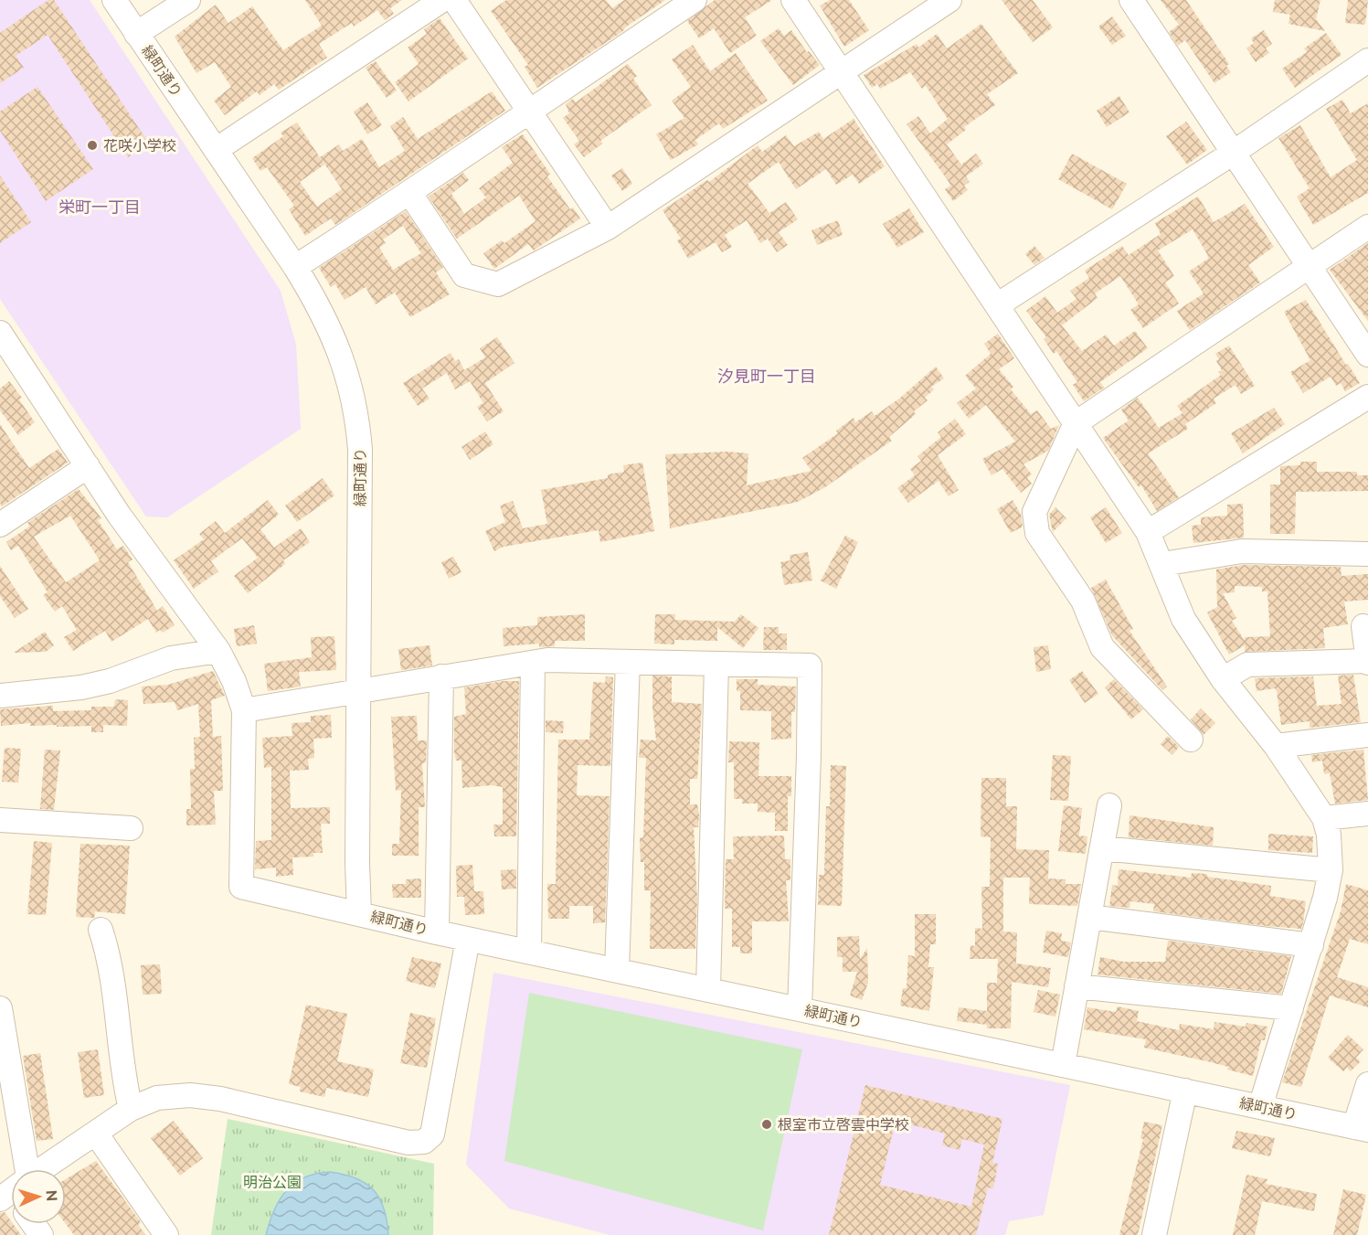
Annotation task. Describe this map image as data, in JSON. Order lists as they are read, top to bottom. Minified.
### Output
{"streets":{"street":["緑町通り"]},"districts":["栄町一丁目","汐見町一丁目"],"parks":["明治公園"],"places":["花咲小学校","根室市立啓雲中学校"],"north":"right"}
